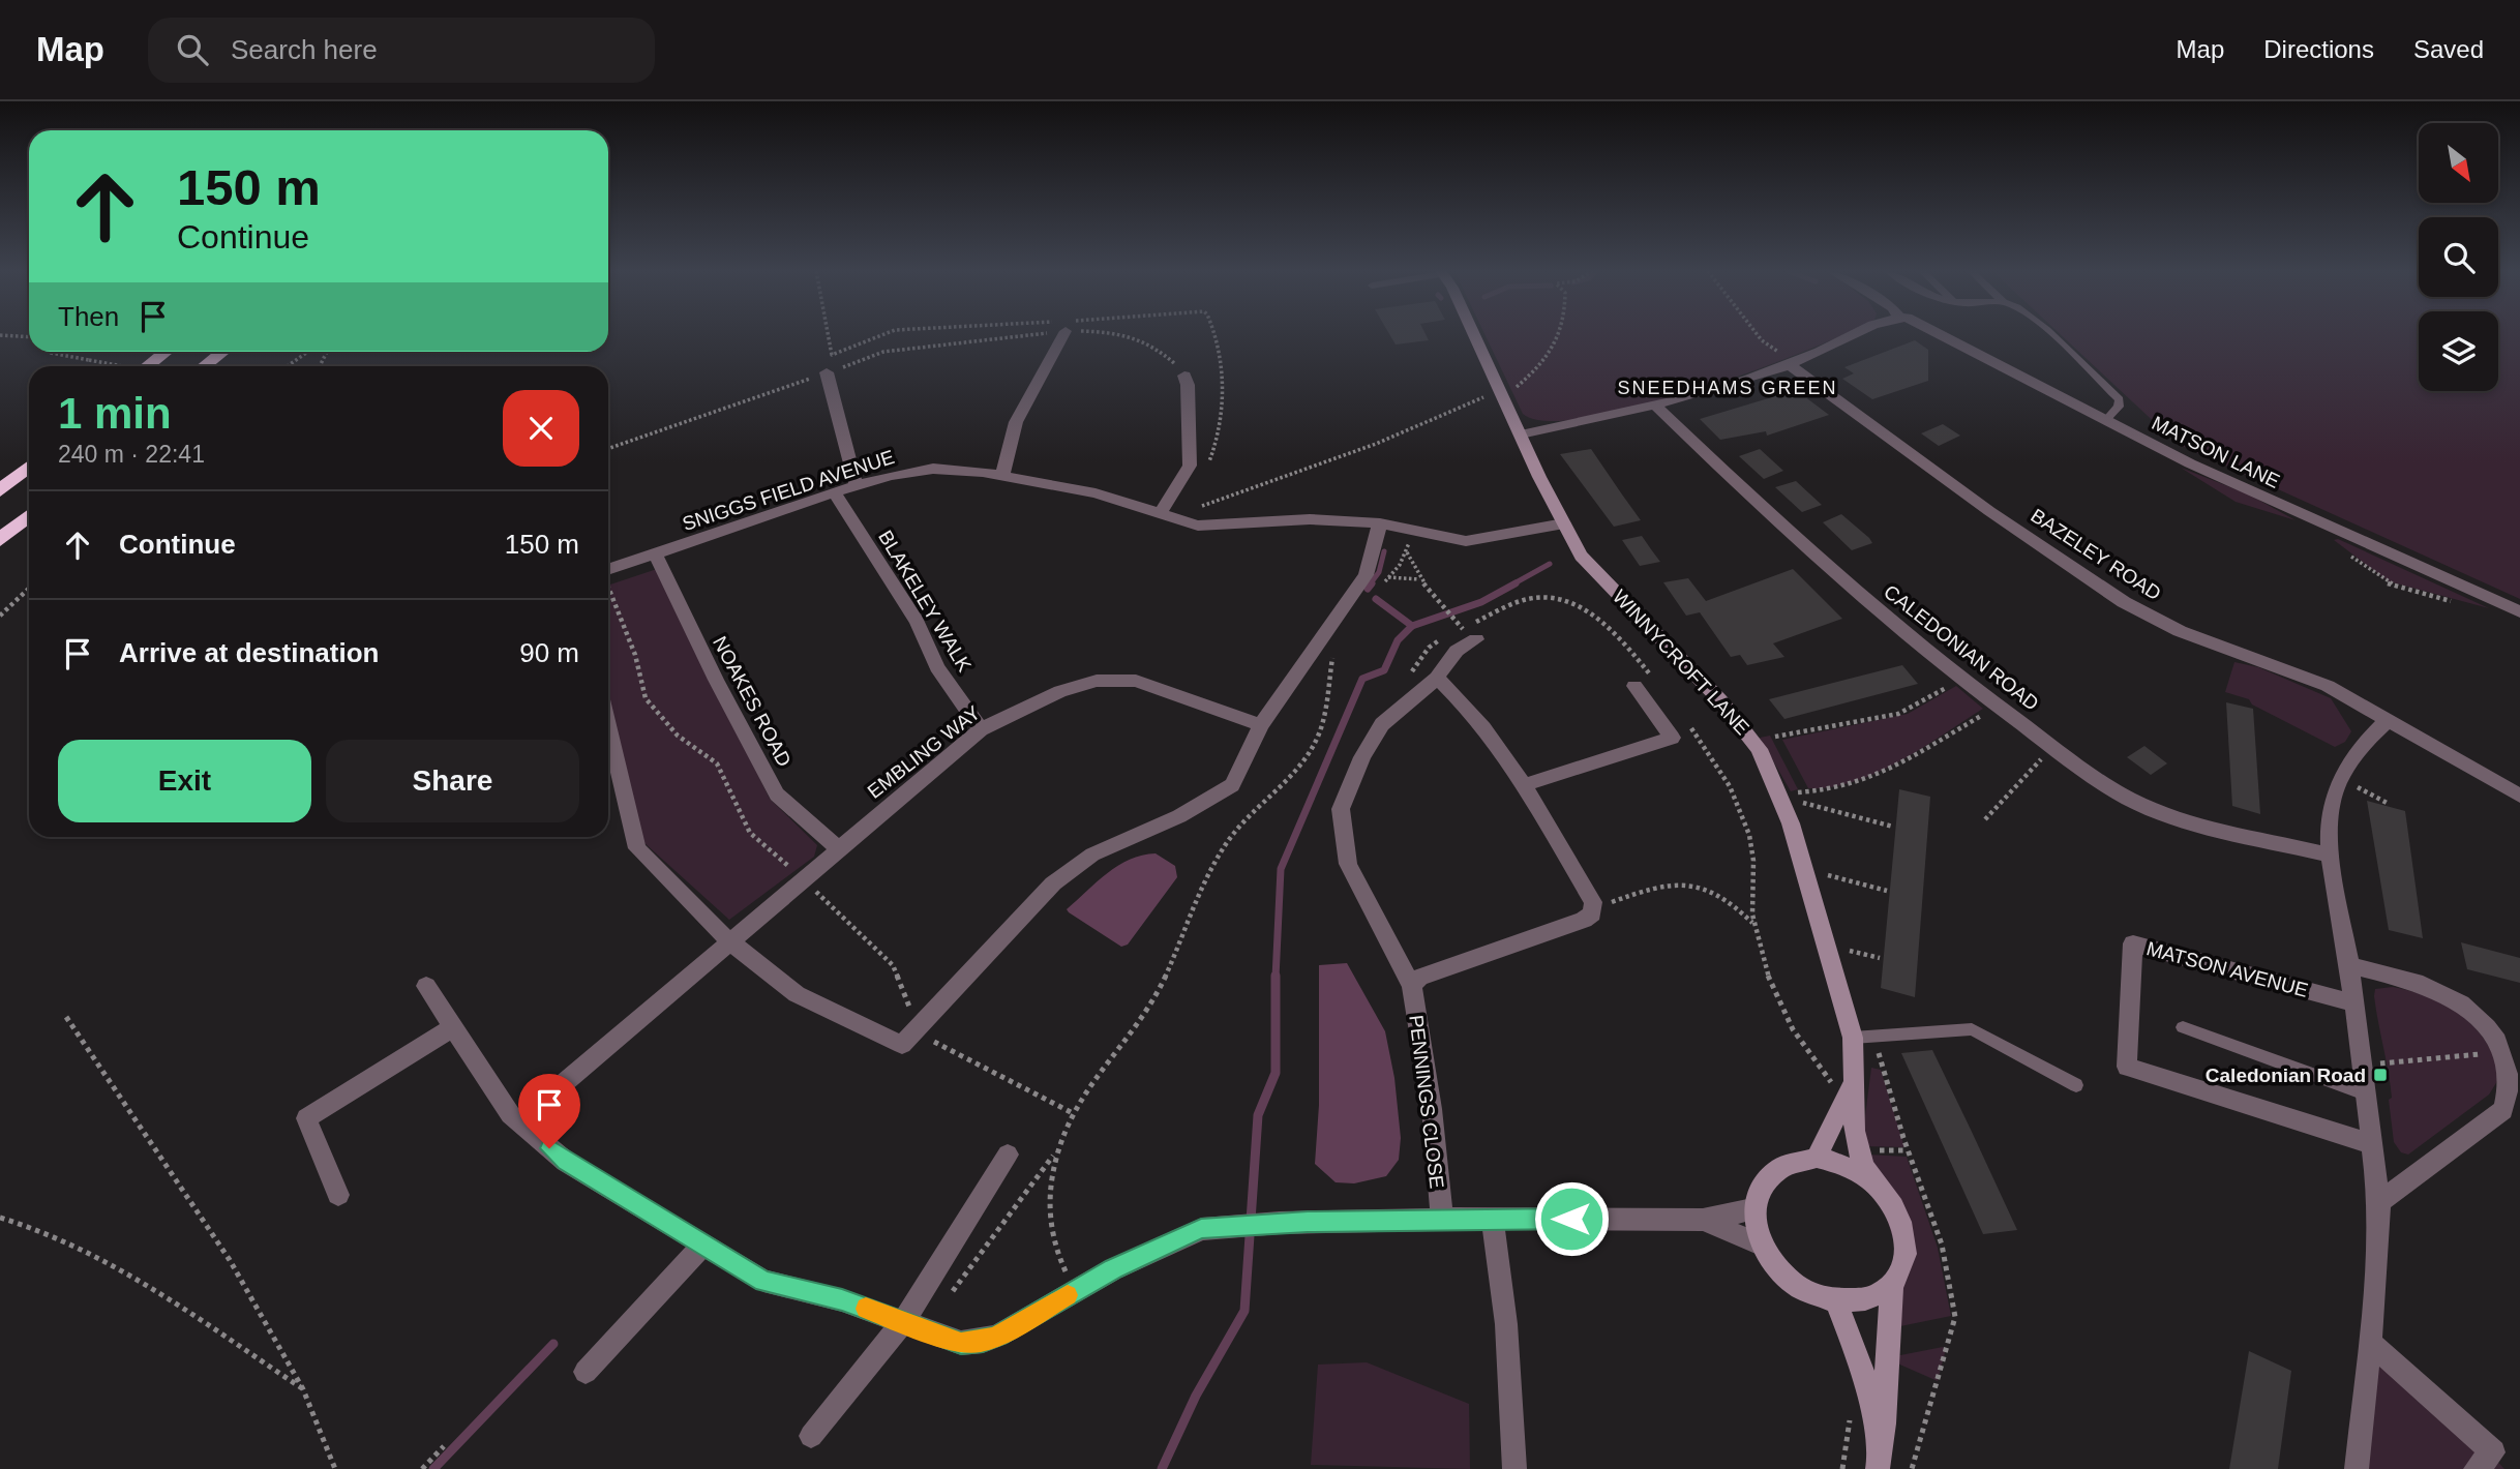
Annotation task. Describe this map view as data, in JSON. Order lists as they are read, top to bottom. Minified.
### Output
{"streets":{"street":["MATSON LANE","SNIGGS FIELD AVENUE","BAZELEY ROAD","BLAKELEY WALK","CALEDONIAN ROAD","WINNYCROFT LANE","NOAKES ROAD","EMBLING WAY","MATSON AVENUE","PENNINGS CLOSE"]},"crossings":[["SNIGGS FIELD AVENUE","BLAKELEY WALK"],["SNIGGS FIELD AVENUE","WINNYCROFT LANE"],["SNIGGS FIELD AVENUE","NOAKES ROAD"],["BLAKELEY WALK","EMBLING WAY"],["NOAKES ROAD","EMBLING WAY"]],"districts":["SNEEDHAMS GREEN"],"places":{"transit":["Caledonian Road"]},"north":"bottom right","page":{"header":"Map","search":"Search here","nav":["Map","Directions","Saved"],"turn":["150 m","Continue"],"then":"Then","heading":["1 min","240 m · 22:41"],"list":[{"name":"Continue","value":"150 m"},{"name":"Arrive at destination","value":"90 m"}],"buttons":["Exit","Share"]}}
